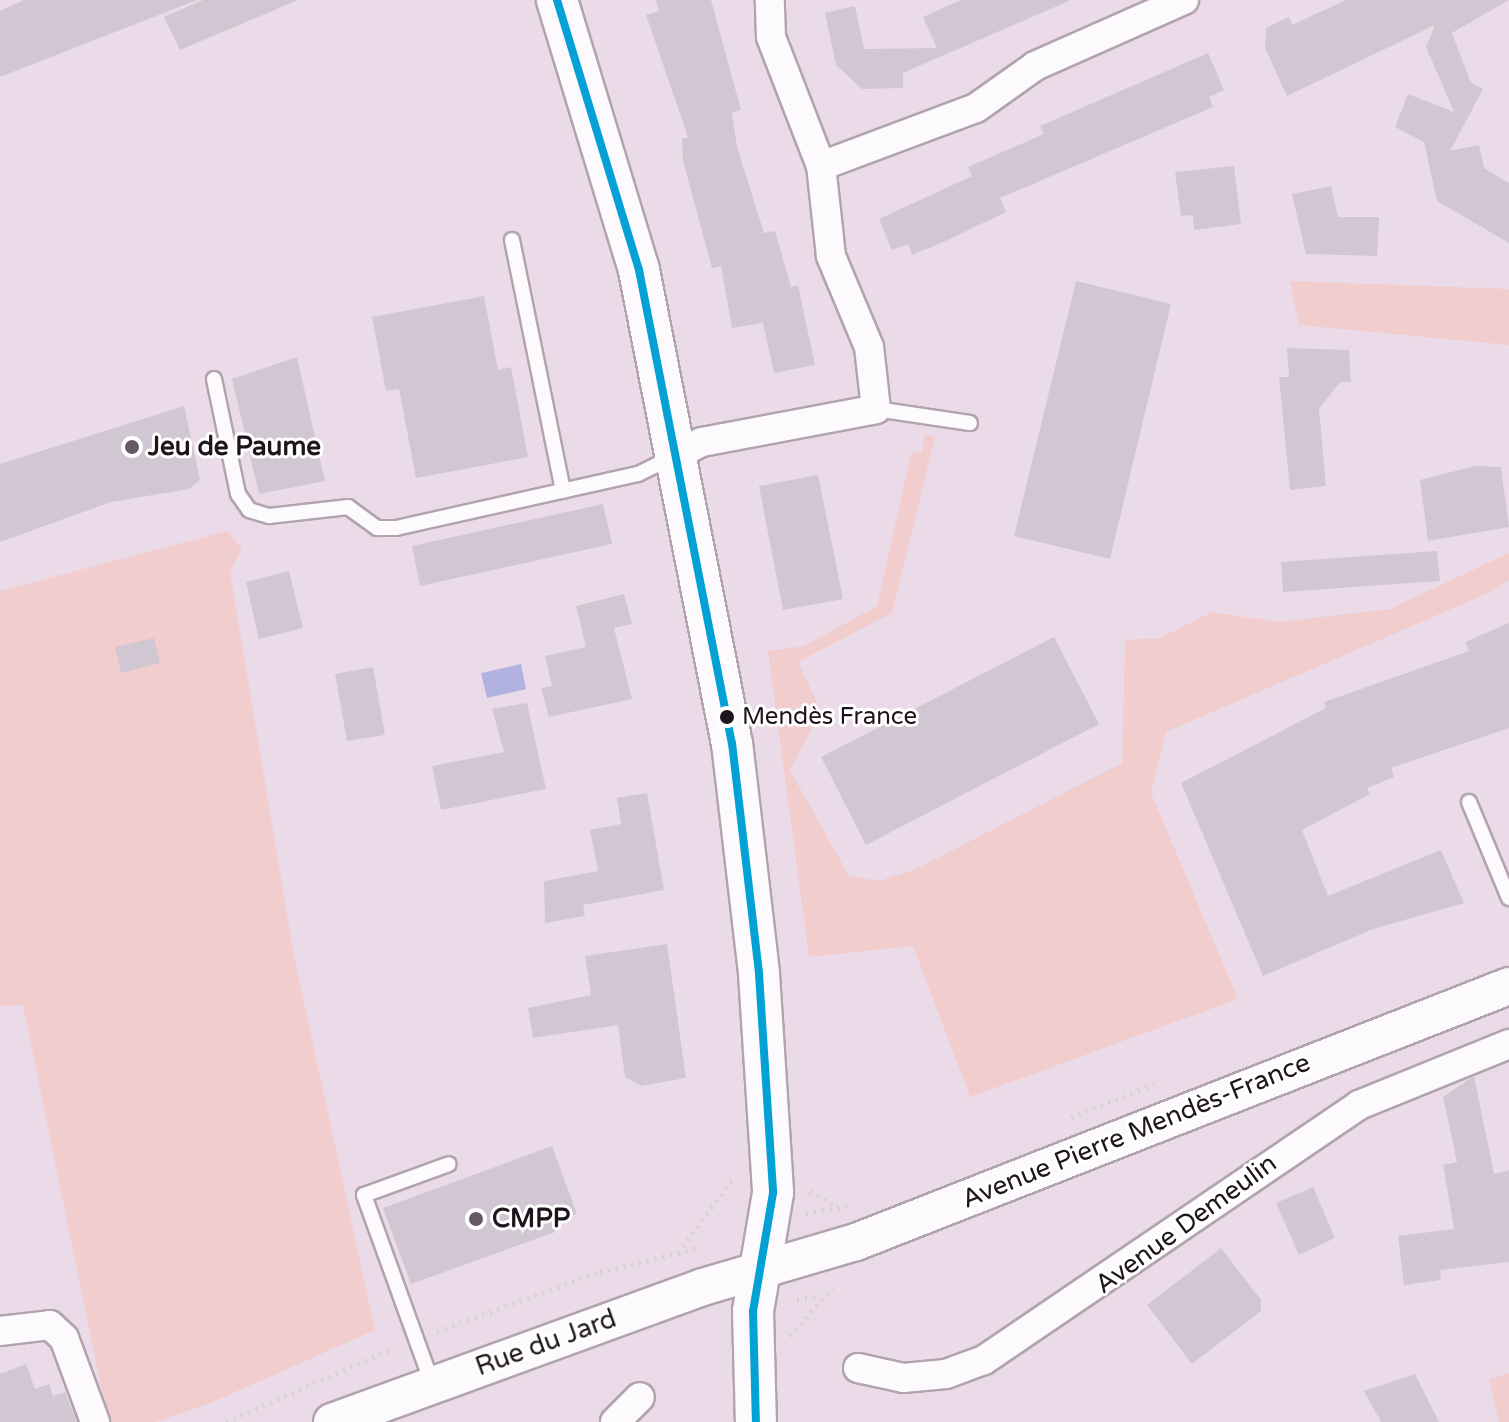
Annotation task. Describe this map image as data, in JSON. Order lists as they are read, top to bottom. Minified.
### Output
{"streets":{"street":["Avenue Pierre Mendès-France","Avenue Demeulin","Rue du Jard"]},"crossings":[["Avenue Pierre Mendès-France","Rue du Jard"]],"places":["Jeu de Paume","Mendès France","CMPP"]}
